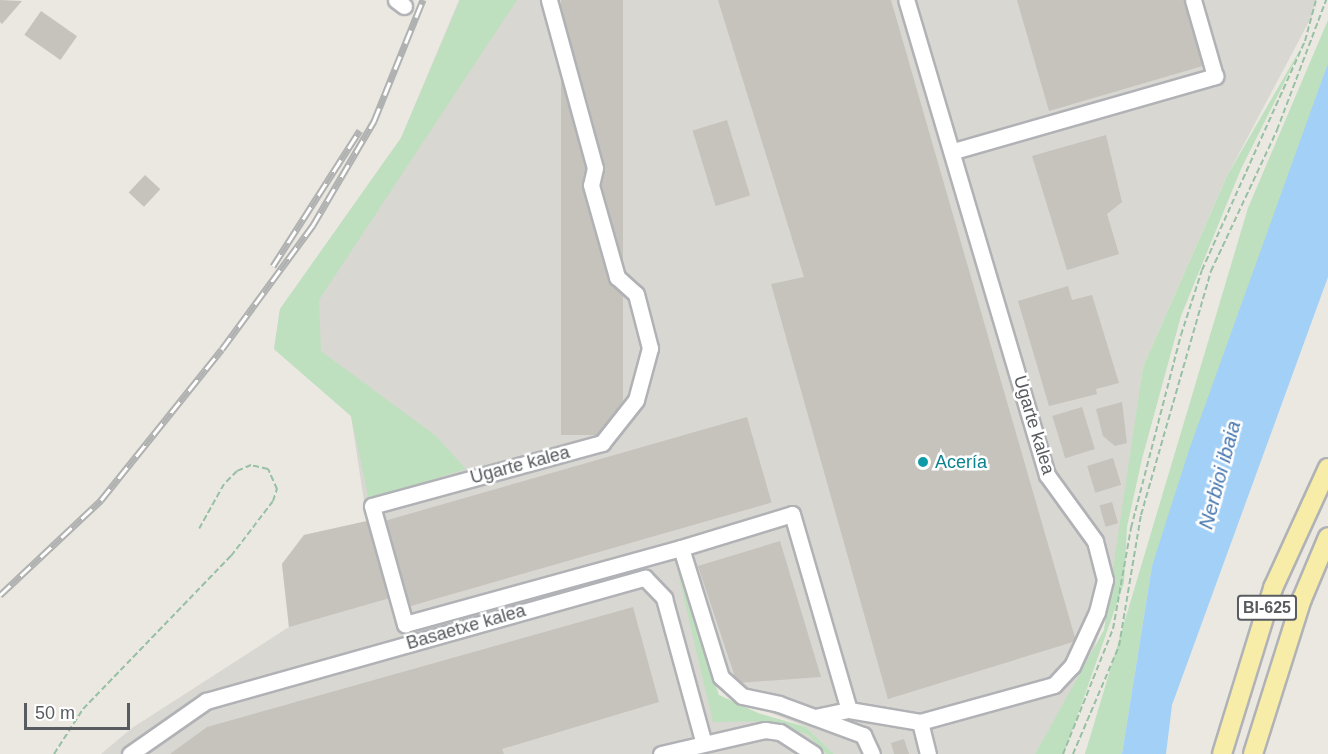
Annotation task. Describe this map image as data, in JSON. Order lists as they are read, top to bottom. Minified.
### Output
{"streets":{"main road":["BI-625"],"street":["Ugarte kalea","Basaetxe kalea"]},"water":["Nerbioi ibaia"],"places":["Acería"],"scale_bar":"50 m"}
